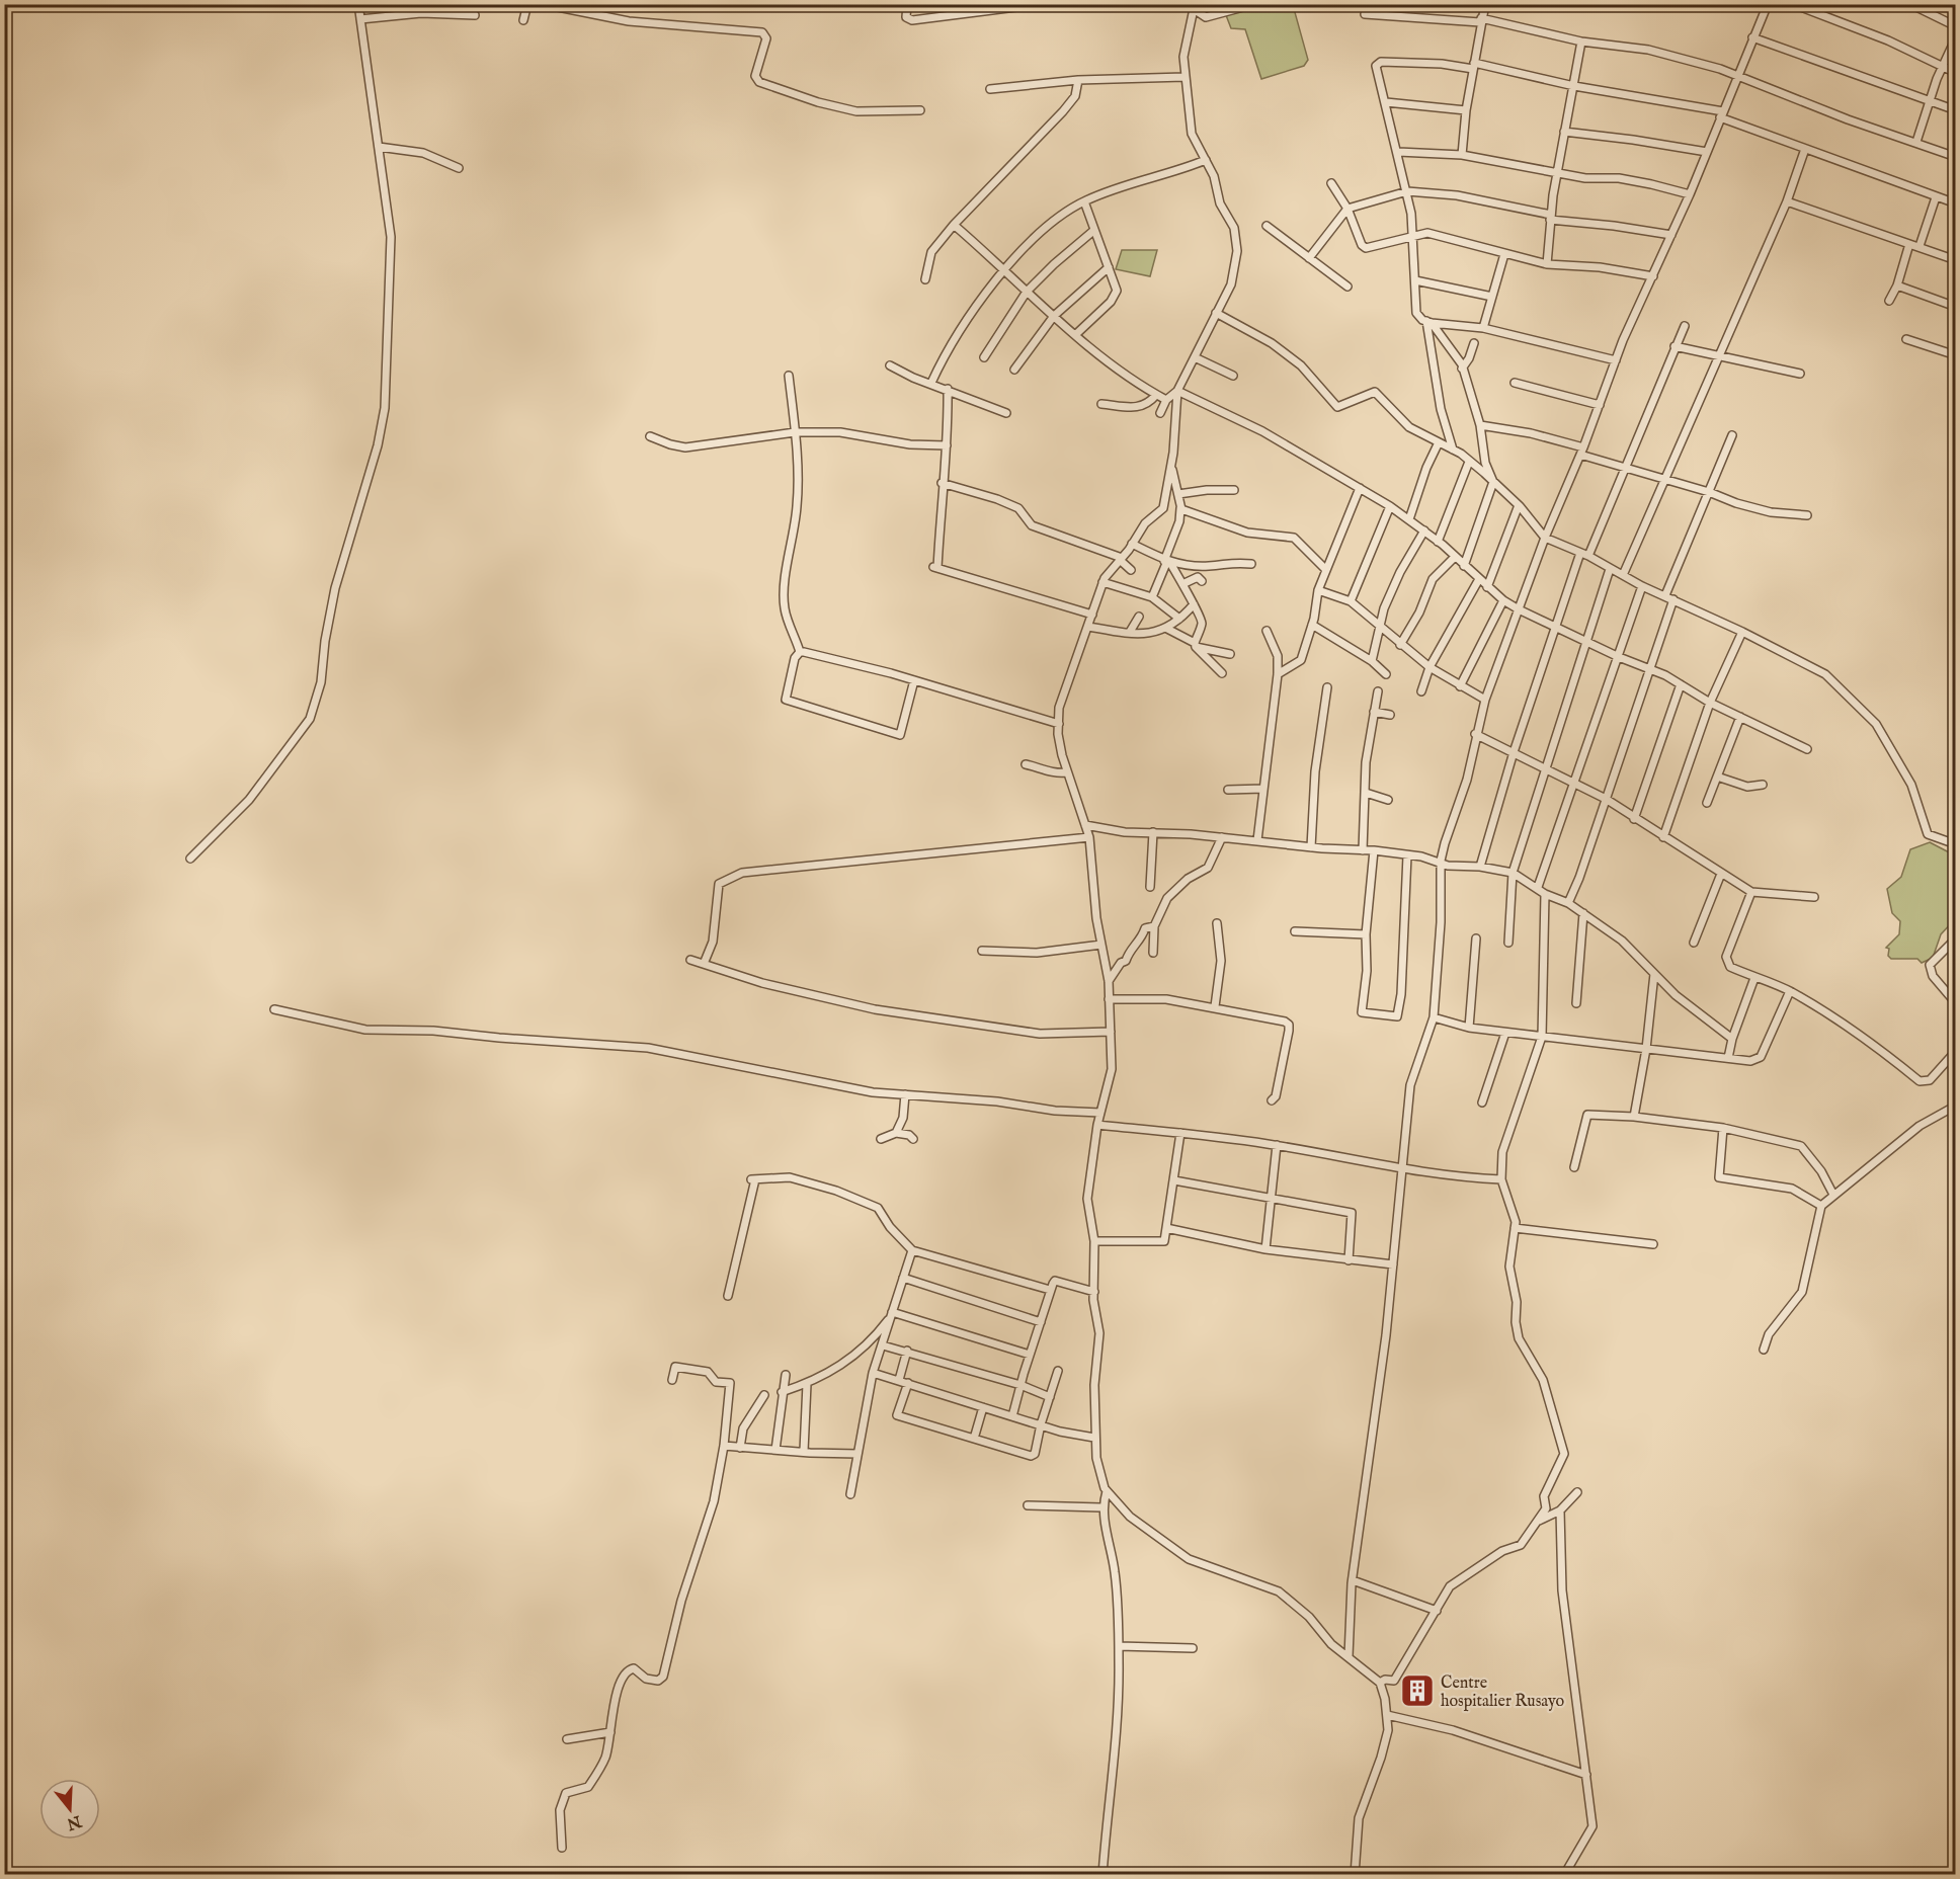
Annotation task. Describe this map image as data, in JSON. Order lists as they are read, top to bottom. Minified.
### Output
{"places":{"building":["Centre hospitalier Rusayo"]},"north":"bottom"}
